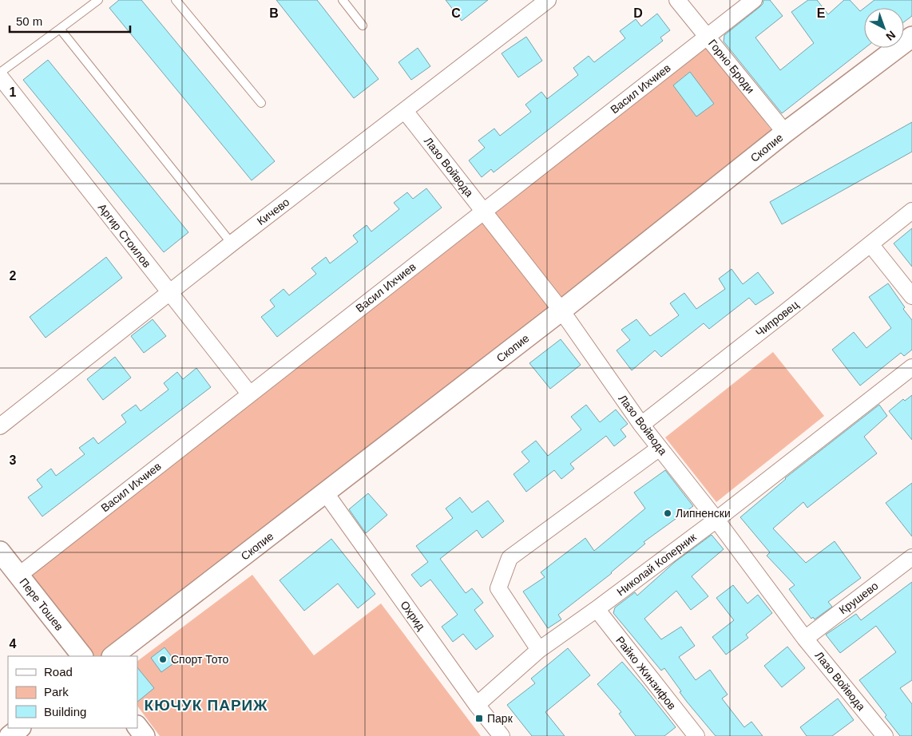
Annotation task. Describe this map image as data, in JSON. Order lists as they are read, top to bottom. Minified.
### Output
{"streets":{"street":["Горно Броди","Васил Ихчиев","Скопие","Лазо Войвода","Кичево","Аргир Стоилов","Чипровец","Николай Коперник","Крушево","Пере Тошев","Охрид","Райко Жинзифов"]},"crossings":[["Горно Броди","Васил Ихчиев"],["Горно Броди","Скопие"],["Васил Ихчиев","Лазо Войвода"],["Васил Ихчиев","Аргир Стоилов"],["Васил Ихчиев","Пере Тошев"],["Скопие","Лазо Войвода"],["Скопие","Охрид"],["Лазо Войвода","Кичево"],["Лазо Войвода","Чипровец"],["Лазо Войвода","Николай Коперник"],["Лазо Войвода","Крушево"],["Кичево","Аргир Стоилов"],["Николай Коперник","Охрид"],["Николай Коперник","Райко Жинзифов"]],"districts":["КЮЧУК ПАРИЖ"],"places":{"other":["Липненски","Спорт Тото"],"transit":["Парк"]},"legend":["Road","Park","Building"],"scale_bar":"50 m","north":"bottom right","grid":{"columns":["B","C","D","E"],"rows":["1","2","3","4"]}}
